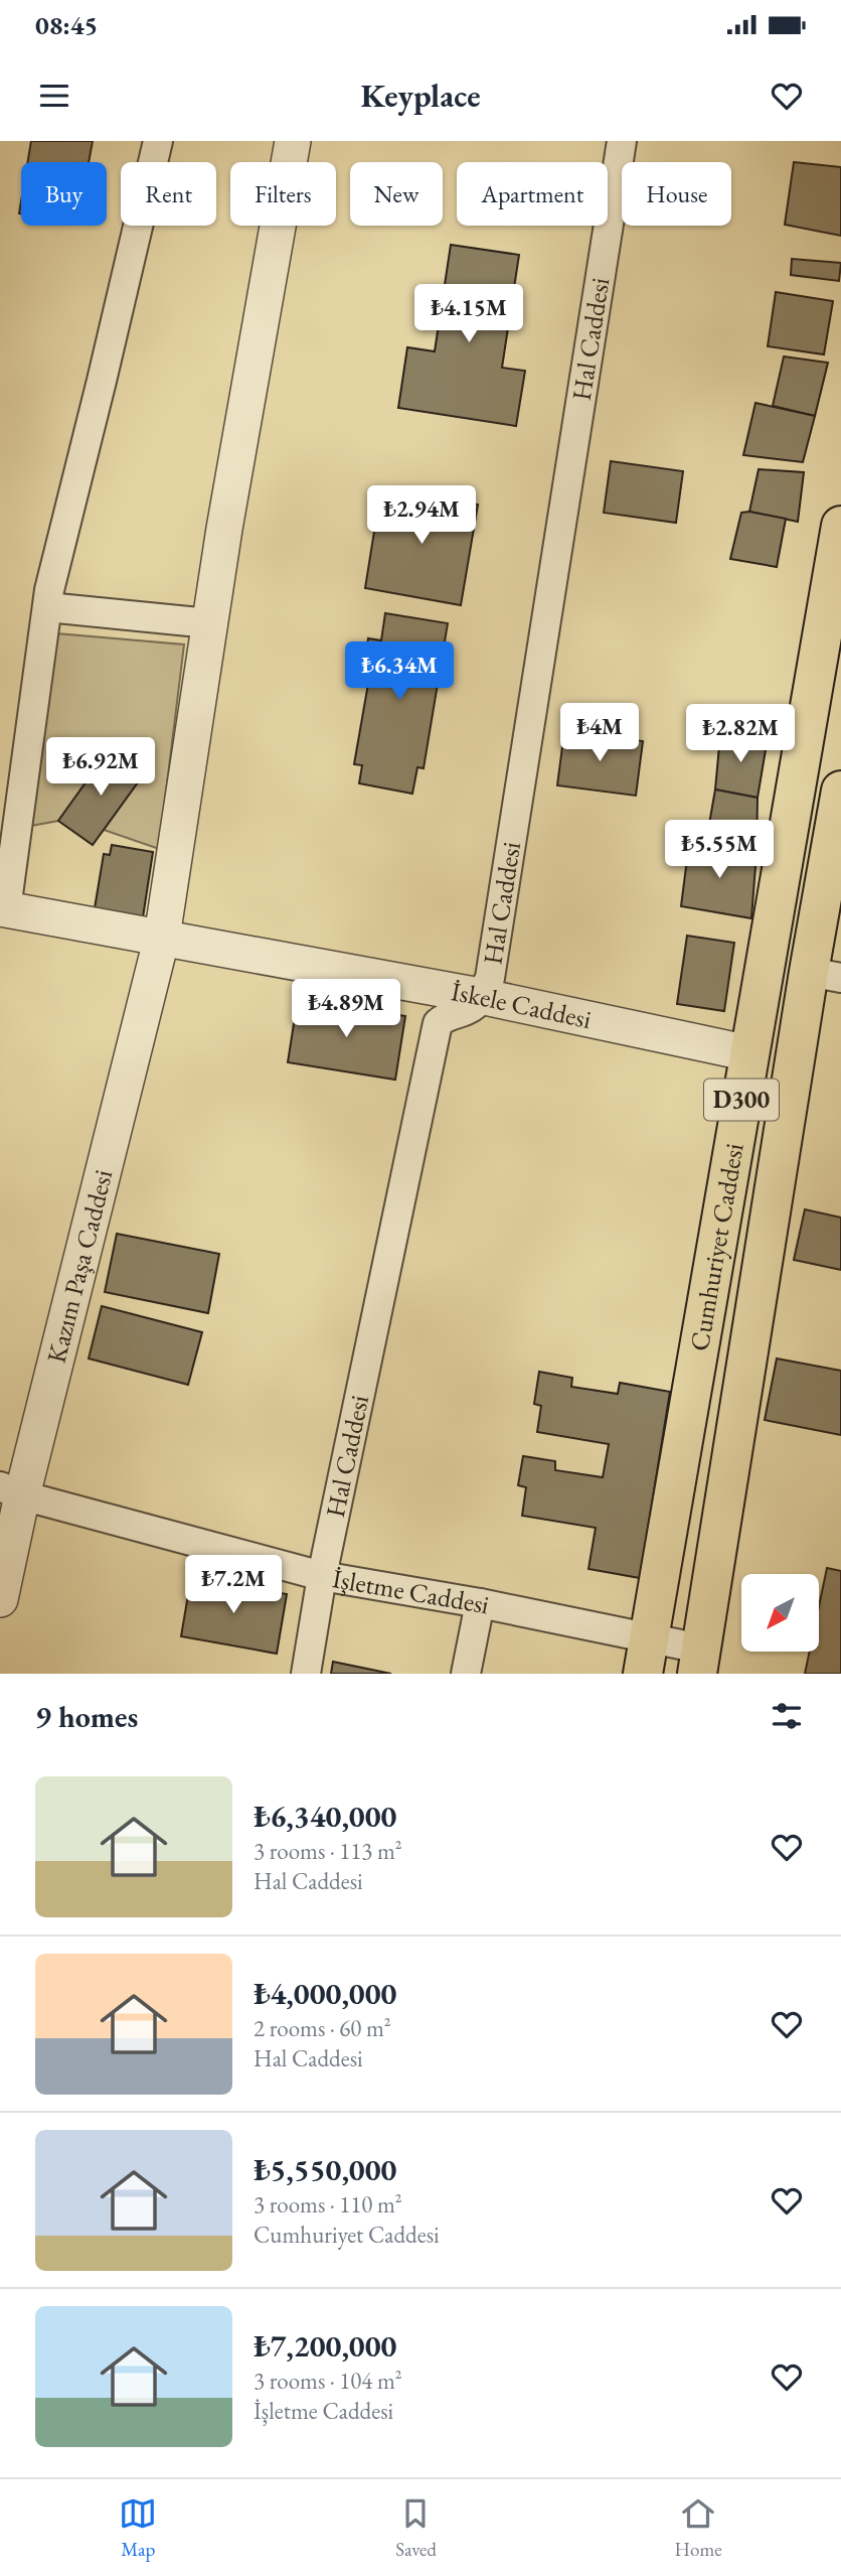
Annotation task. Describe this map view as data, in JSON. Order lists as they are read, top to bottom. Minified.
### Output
{"streets":{"highway":["D300","Cumhuriyet Caddesi"],"street":["Hal Caddesi","İskele Caddesi","Kazım Paşa Caddesi","İşletme Caddesi"]},"crossings":[["Hal Caddesi","İskele Caddesi"],["Hal Caddesi","İşletme Caddesi"],["İskele Caddesi","Cumhuriyet Caddesi"],["İskele Caddesi","Kazım Paşa Caddesi"],["Cumhuriyet Caddesi","İşletme Caddesi"],["Kazım Paşa Caddesi","İşletme Caddesi"]],"north":"bottom left","page":{"status":"08:45","header":"Keyplace","chip":["Buy","Rent","Filters","New","Apartment","House"],"price":["₺4.15M","₺2.94M","₺6.34M","₺4M","₺2.82M","₺6.92M","₺5.55M","₺4.89M","₺7.2M"],"heading":"9 homes","list":[{"name":"₺6,340,000","note":"3 rooms · 113 m² · Hal Caddesi"},{"name":"₺4,000,000","note":"2 rooms · 60 m² · Hal Caddesi"},{"name":"₺5,550,000","note":"3 rooms · 110 m² · Cumhuriyet Caddesi"},{"name":"₺7,200,000","note":"3 rooms · 104 m² · İşletme Caddesi"}],"tabs":["Map","Saved","Home"]}}
